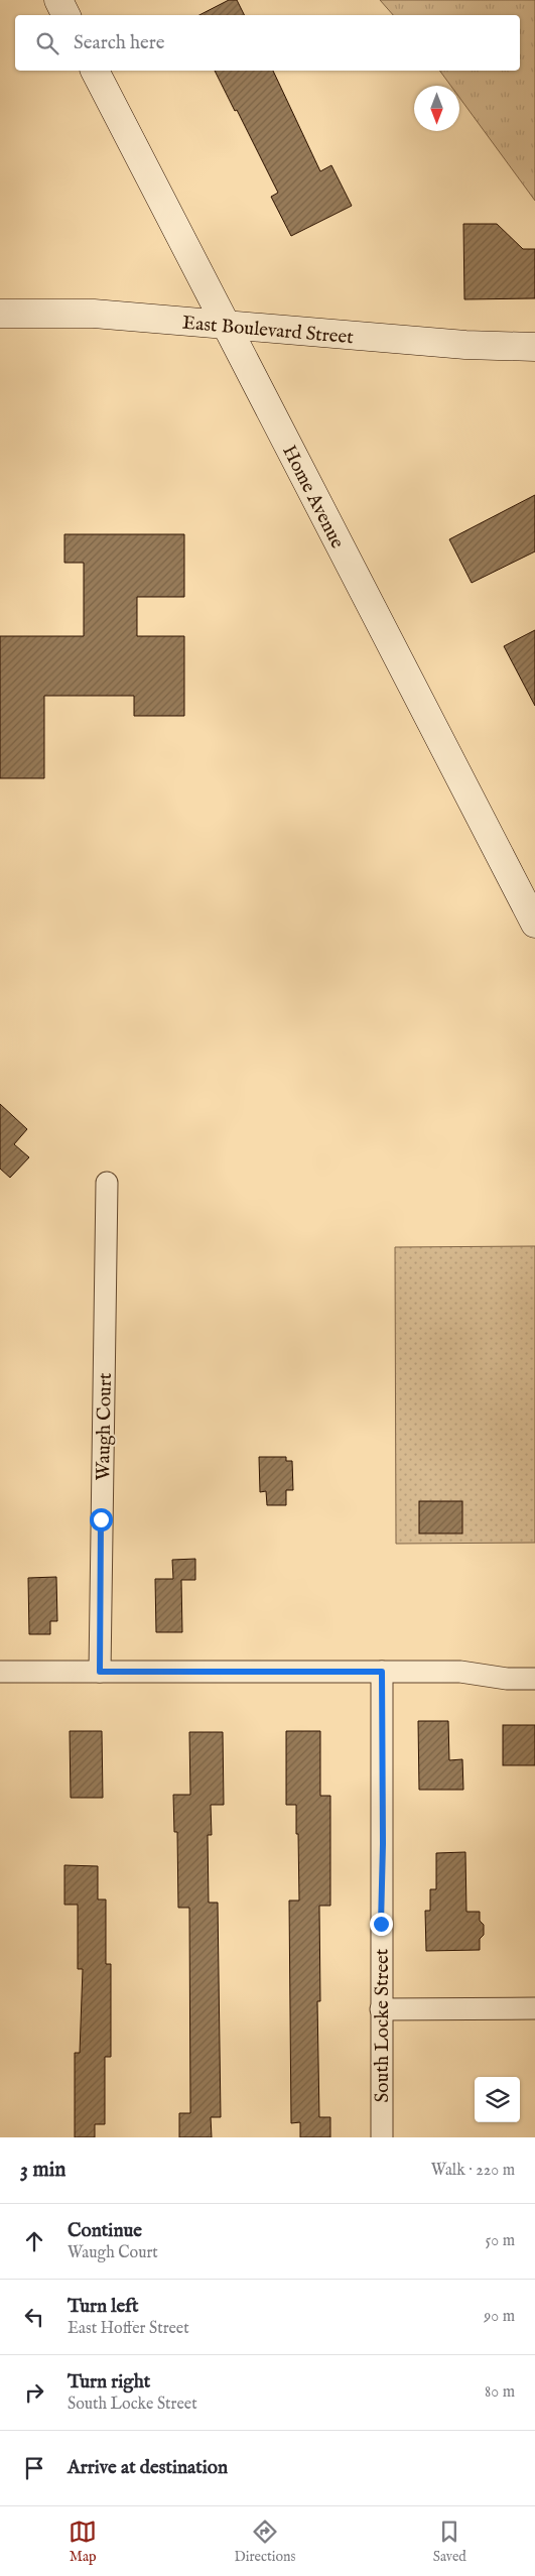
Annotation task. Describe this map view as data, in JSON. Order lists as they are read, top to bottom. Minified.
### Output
{"streets":{"main road":["East Boulevard Street","Home Avenue"],"street":["Waugh Court","South Locke Street"]},"crossings":[["East Boulevard Street","Home Avenue"]],"north":"bottom","page":{"search":"Search here","heading":["3 min","Walk · 220 m"],"list":[["Continue","Waugh Court","50 m"],["Turn left","East Hoffer Street","90 m"],["Turn right","South Locke Street","80 m"],"Arrive at destination"],"nav":["Map","Directions","Saved"]}}
